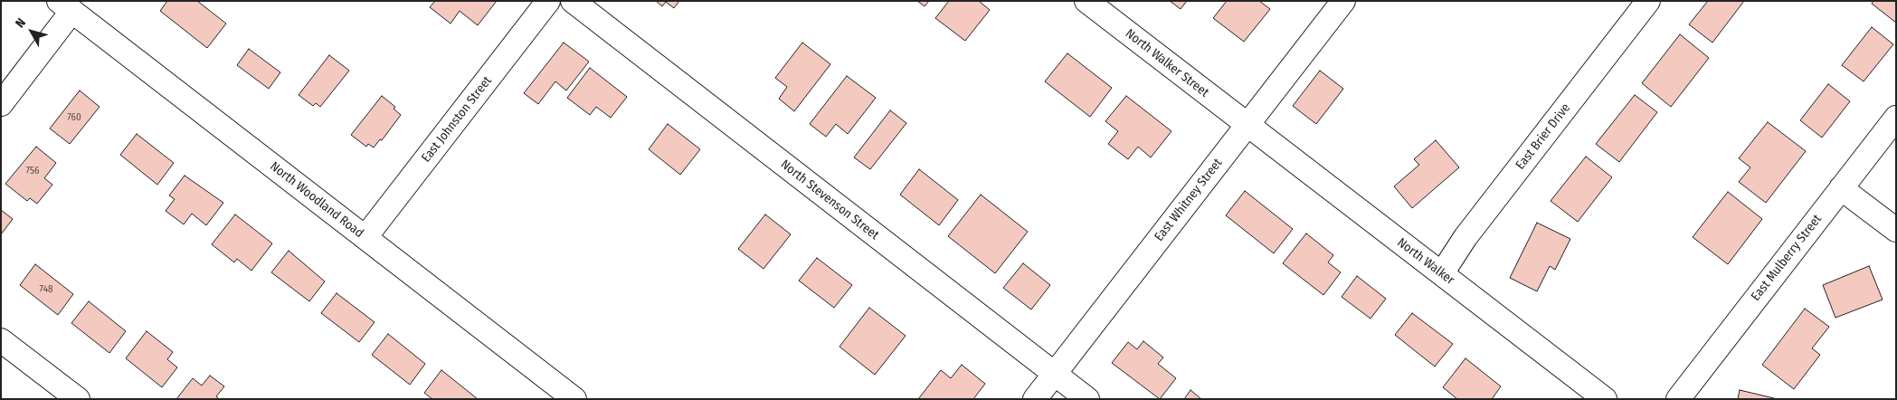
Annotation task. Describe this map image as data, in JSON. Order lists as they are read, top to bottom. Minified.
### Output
{"streets":{"street":["North Walker Street","East Johnston Street","East Brier Drive","North Woodland Road","North Stevenson Street","East Whitney Street","East Mulberry Street","North Walker"]},"crossings":[["North Walker Street","East Whitney Street"],["North Walker Street","North Walker"],["East Johnston Street","North Woodland Road"],["East Brier Drive","North Walker"],["North Stevenson Street","East Whitney Street"],["East Whitney Street","North Walker"]],"house_numbers":["760","756","748"],"north":"top left"}
